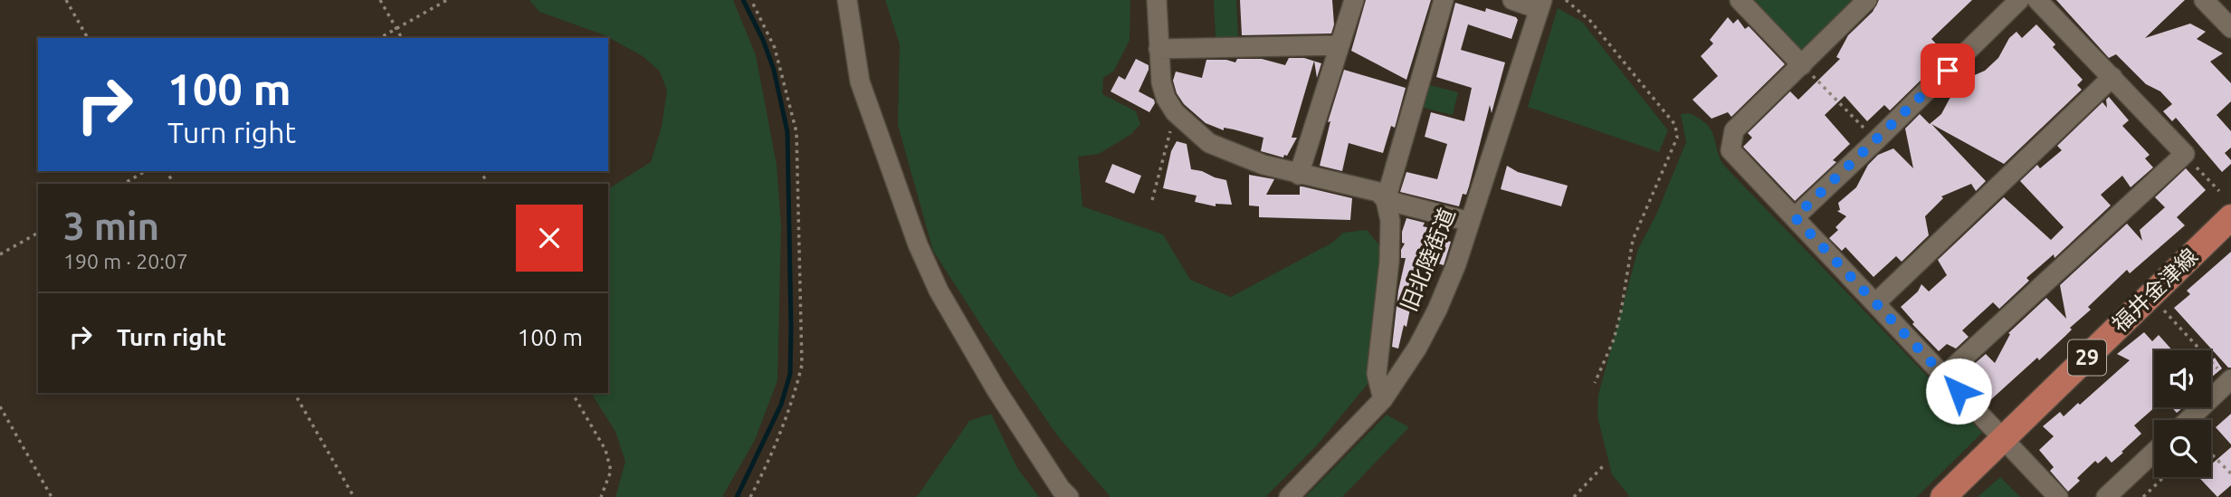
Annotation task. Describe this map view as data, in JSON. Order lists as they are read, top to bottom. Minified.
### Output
{"streets":{"main road":["福井金津線","29"],"street":["旧北陸街道"]},"page":{"turn":["100 m","Turn right"],"heading":["3 min","190 m · 20:07"],"list":[{"name":"Turn right","value":"100 m"}]}}
